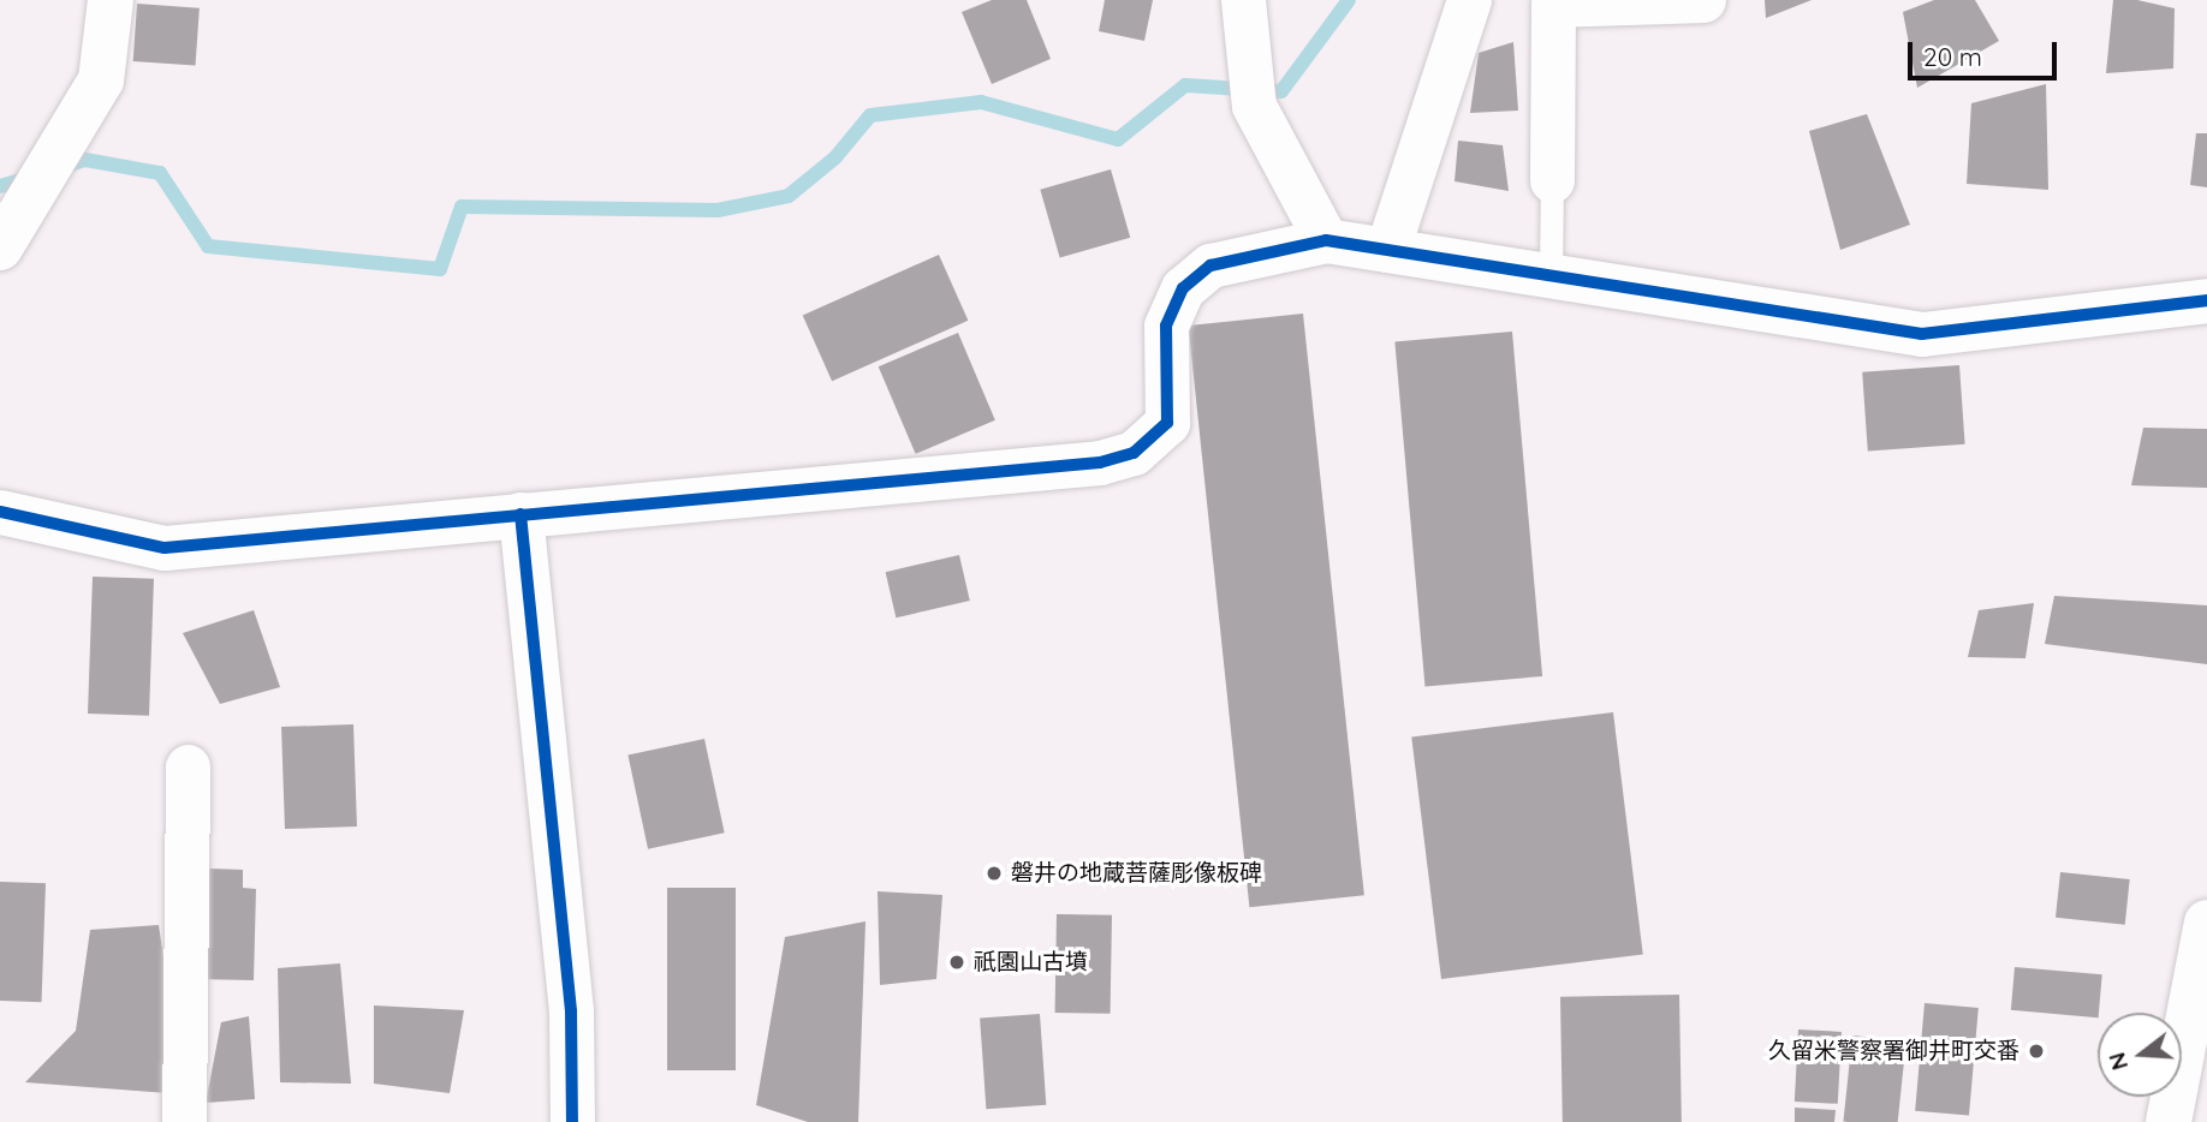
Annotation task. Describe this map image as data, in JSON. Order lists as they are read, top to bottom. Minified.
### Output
{"places":["磐井の地蔵菩薩彫像板碑","祇園山古墳","久留米警察署御井町交番"],"scale_bar":"20 m","north":"left"}
